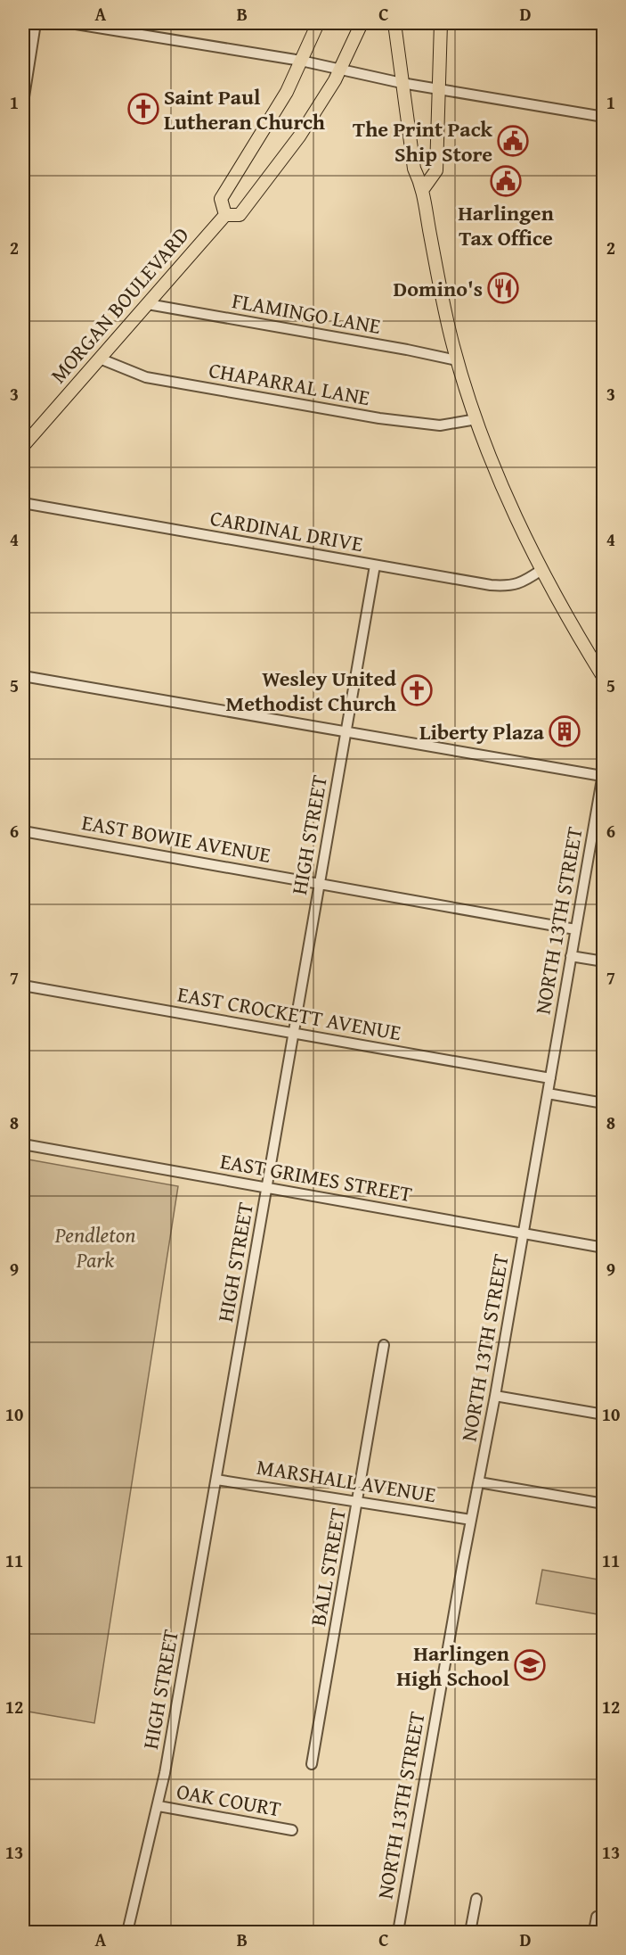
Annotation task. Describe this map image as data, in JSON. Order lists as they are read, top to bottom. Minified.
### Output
{"streets":{"main road":["MORGAN BOULEVARD"],"street":["FLAMINGO LANE","CHAPARRAL LANE","CARDINAL DRIVE","HIGH STREET","EAST BOWIE AVENUE","NORTH 13TH STREET","EAST CROCKETT AVENUE","EAST GRIMES STREET","MARSHALL AVENUE","BALL STREET","OAK COURT"]},"crossings":[["MORGAN BOULEVARD","FLAMINGO LANE"],["MORGAN BOULEVARD","CHAPARRAL LANE"],["CARDINAL DRIVE","HIGH STREET"],["HIGH STREET","EAST BOWIE AVENUE"],["HIGH STREET","EAST CROCKETT AVENUE"],["HIGH STREET","EAST GRIMES STREET"],["HIGH STREET","MARSHALL AVENUE"],["HIGH STREET","OAK COURT"],["EAST BOWIE AVENUE","NORTH 13TH STREET"],["NORTH 13TH STREET","EAST CROCKETT AVENUE"],["NORTH 13TH STREET","EAST GRIMES STREET"],["NORTH 13TH STREET","MARSHALL AVENUE"],["MARSHALL AVENUE","BALL STREET"]],"parks":["Pendleton Park"],"places":{"church":["Saint Paul Lutheran Church","Wesley United Methodist Church"],"public building":["The Print Pack Ship Store","Harlingen Tax Office"],"restaurant":["Domino's"],"building":["Liberty Plaza"],"school or university":["Harlingen High School"]},"grid":{"columns":["A","B","C","D"],"rows":["1","2","3","4","5","6","7","8","9","10","11","12","13"]}}
